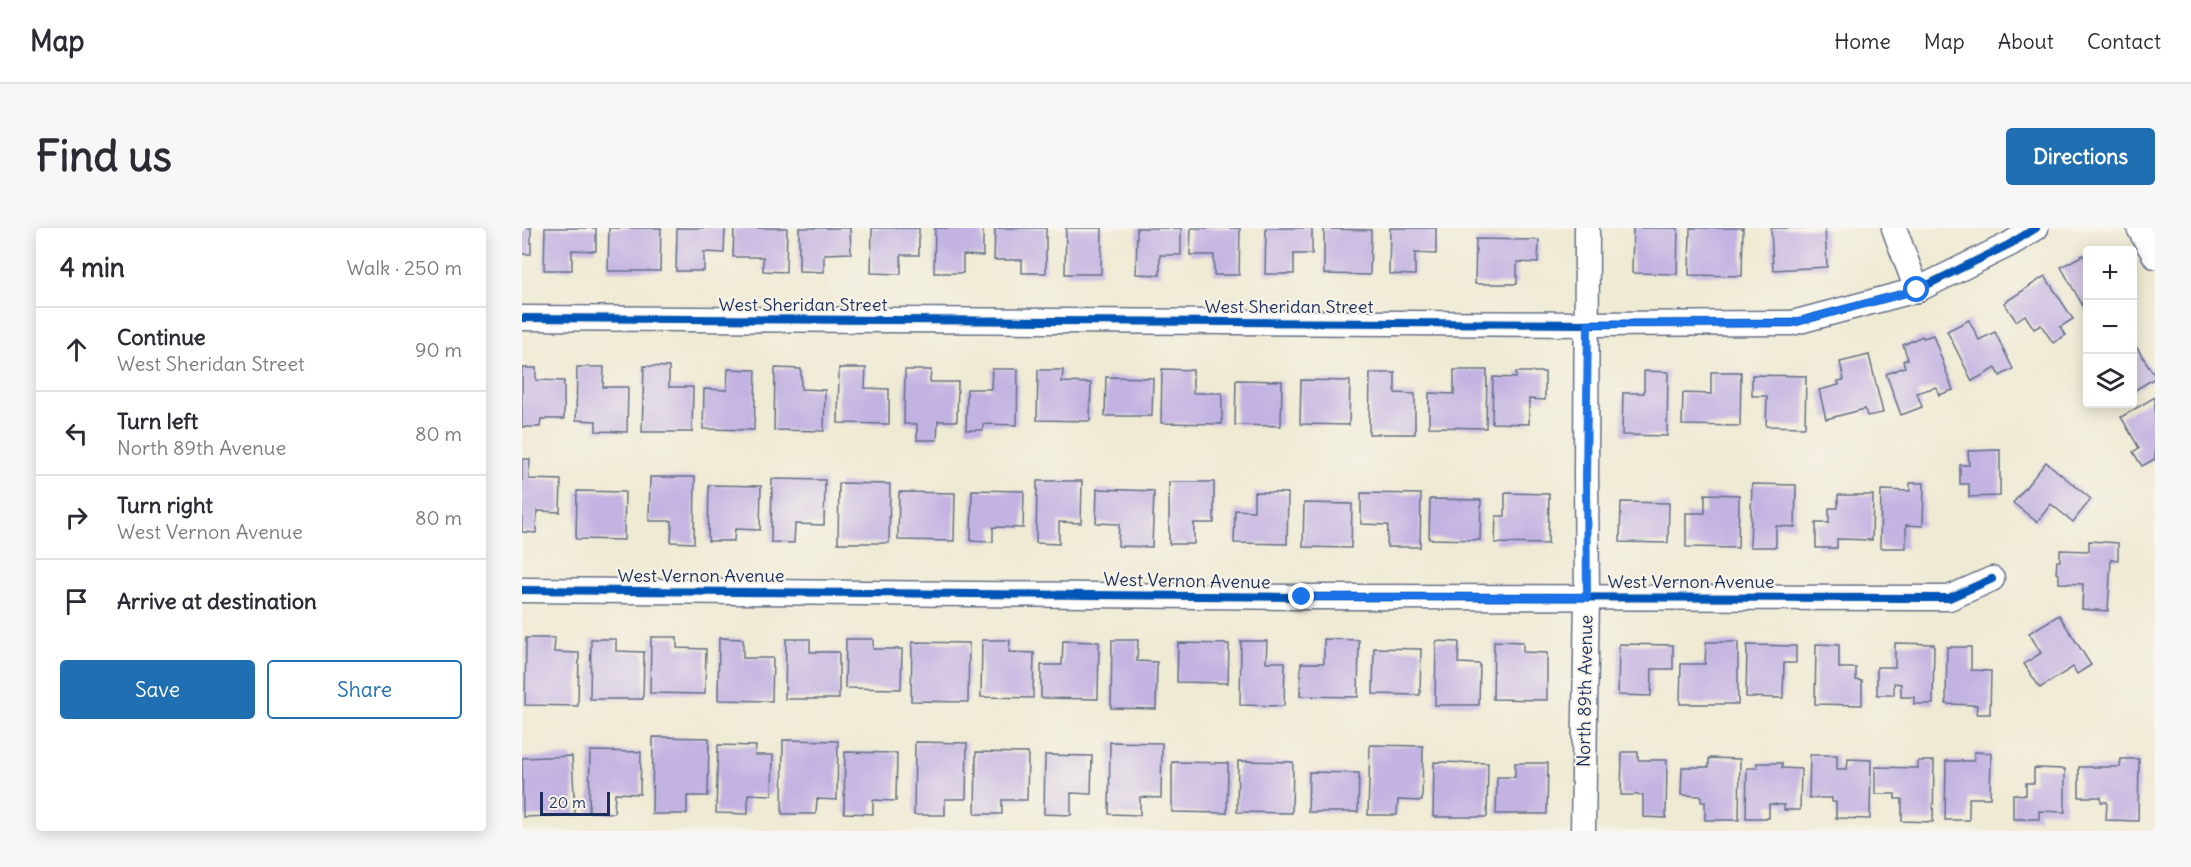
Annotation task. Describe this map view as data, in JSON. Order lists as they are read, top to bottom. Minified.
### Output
{"streets":{"street":["West Sheridan Street","West Vernon Avenue","North 89th Avenue"]},"crossings":[["West Sheridan Street","North 89th Avenue"],["West Vernon Avenue","North 89th Avenue"]],"scale_bar":"20 m","page":{"header":"Map","nav":["Home","Map","About","Contact"],"buttons":["Directions",["Save","Share"]],"title":"Find us","heading":["4 min","Walk · 250 m"],"map_buttons":["+","−"],"list":[["Continue","West Sheridan Street","90 m"],["Turn left","North 89th Avenue","80 m"],["Turn right","West Vernon Avenue","80 m"],"Arrive at destination"],"scale":"20 m"}}
